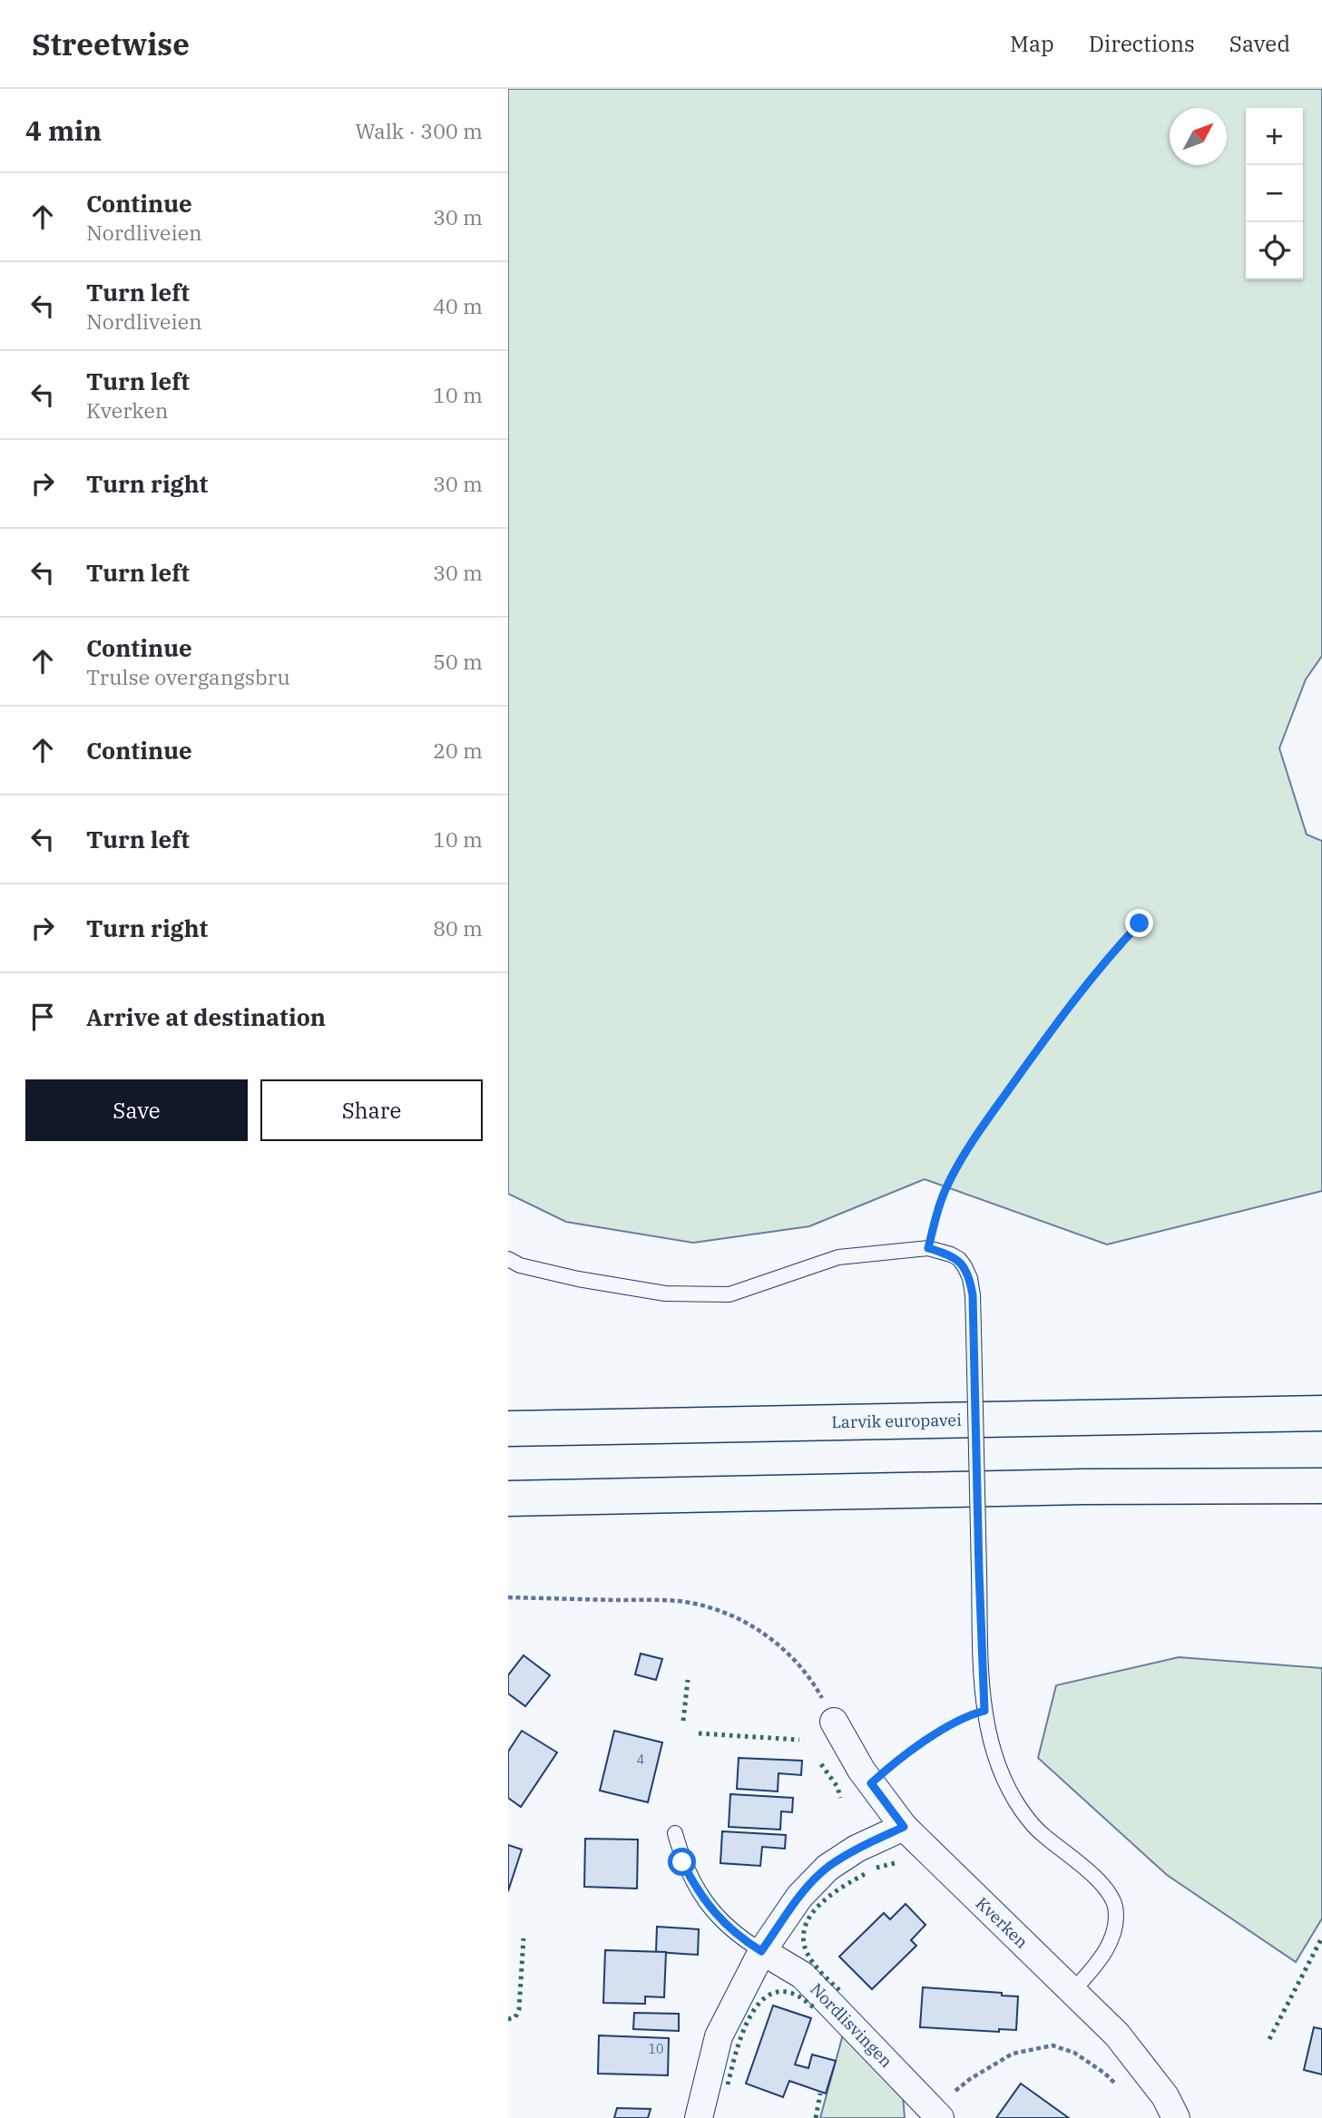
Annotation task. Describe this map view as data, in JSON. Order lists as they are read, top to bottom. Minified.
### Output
{"streets":{"highway":["Larvik europavei"],"street":["Kverken","Nordlisvingen"]},"house_numbers":["4","10"],"north":"top right","page":{"header":"Streetwise","nav":["Map","Directions","Saved"],"heading":["4 min","Walk · 300 m"],"map_buttons":["+","−"],"list":[["Continue","Nordliveien","30 m"],["Turn left","Nordliveien","40 m"],["Turn left","Kverken","10 m"],["Turn right","30 m"],["Turn left","30 m"],["Continue","Trulse overgangsbru","50 m"],["Continue","20 m"],["Turn left","10 m"],["Turn right","80 m"],"Arrive at destination"],"buttons":["Save","Share"]}}
